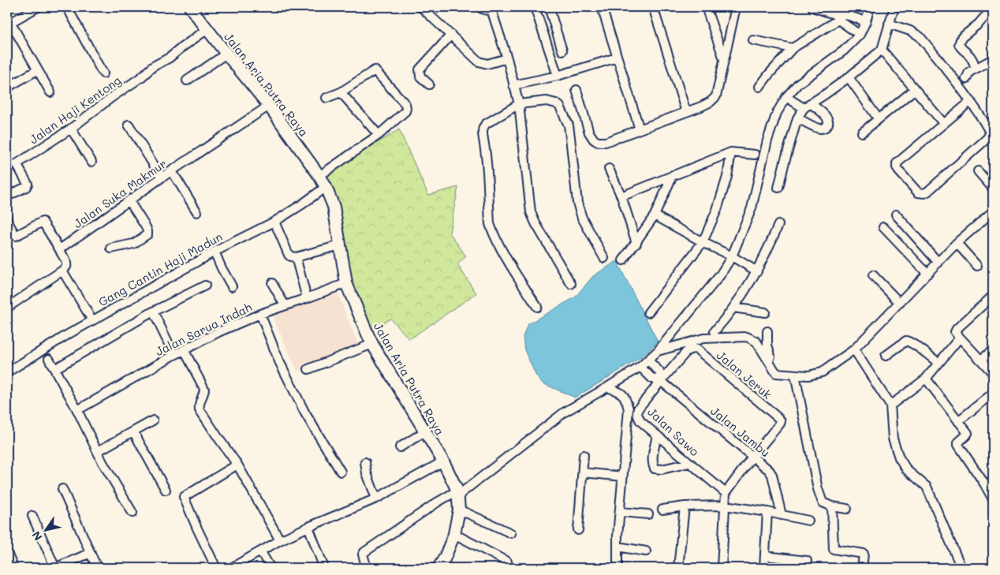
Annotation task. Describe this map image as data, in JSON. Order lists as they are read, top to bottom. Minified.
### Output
{"streets":{"main road":["Jalan Aria Putra Raya"],"street":["Jalan Haji Kentong","Jalan Suka Makmur","Gang Cantin Haji Madun","Jalan Sarua Indah","Jalan Jeruk","Jalan Sawo","Jalan Jambu"]},"crossings":[["Jalan Aria Putra Raya","Jalan Haji Kentong"],["Jalan Aria Putra Raya","Jalan Suka Makmur"],["Jalan Aria Putra Raya","Gang Cantin Haji Madun"],["Jalan Aria Putra Raya","Jalan Sarua Indah"],["Jalan Jeruk","Jalan Sawo"],["Jalan Jeruk","Jalan Jambu"],["Jalan Sawo","Jalan Jambu"]],"north":"bottom left"}
